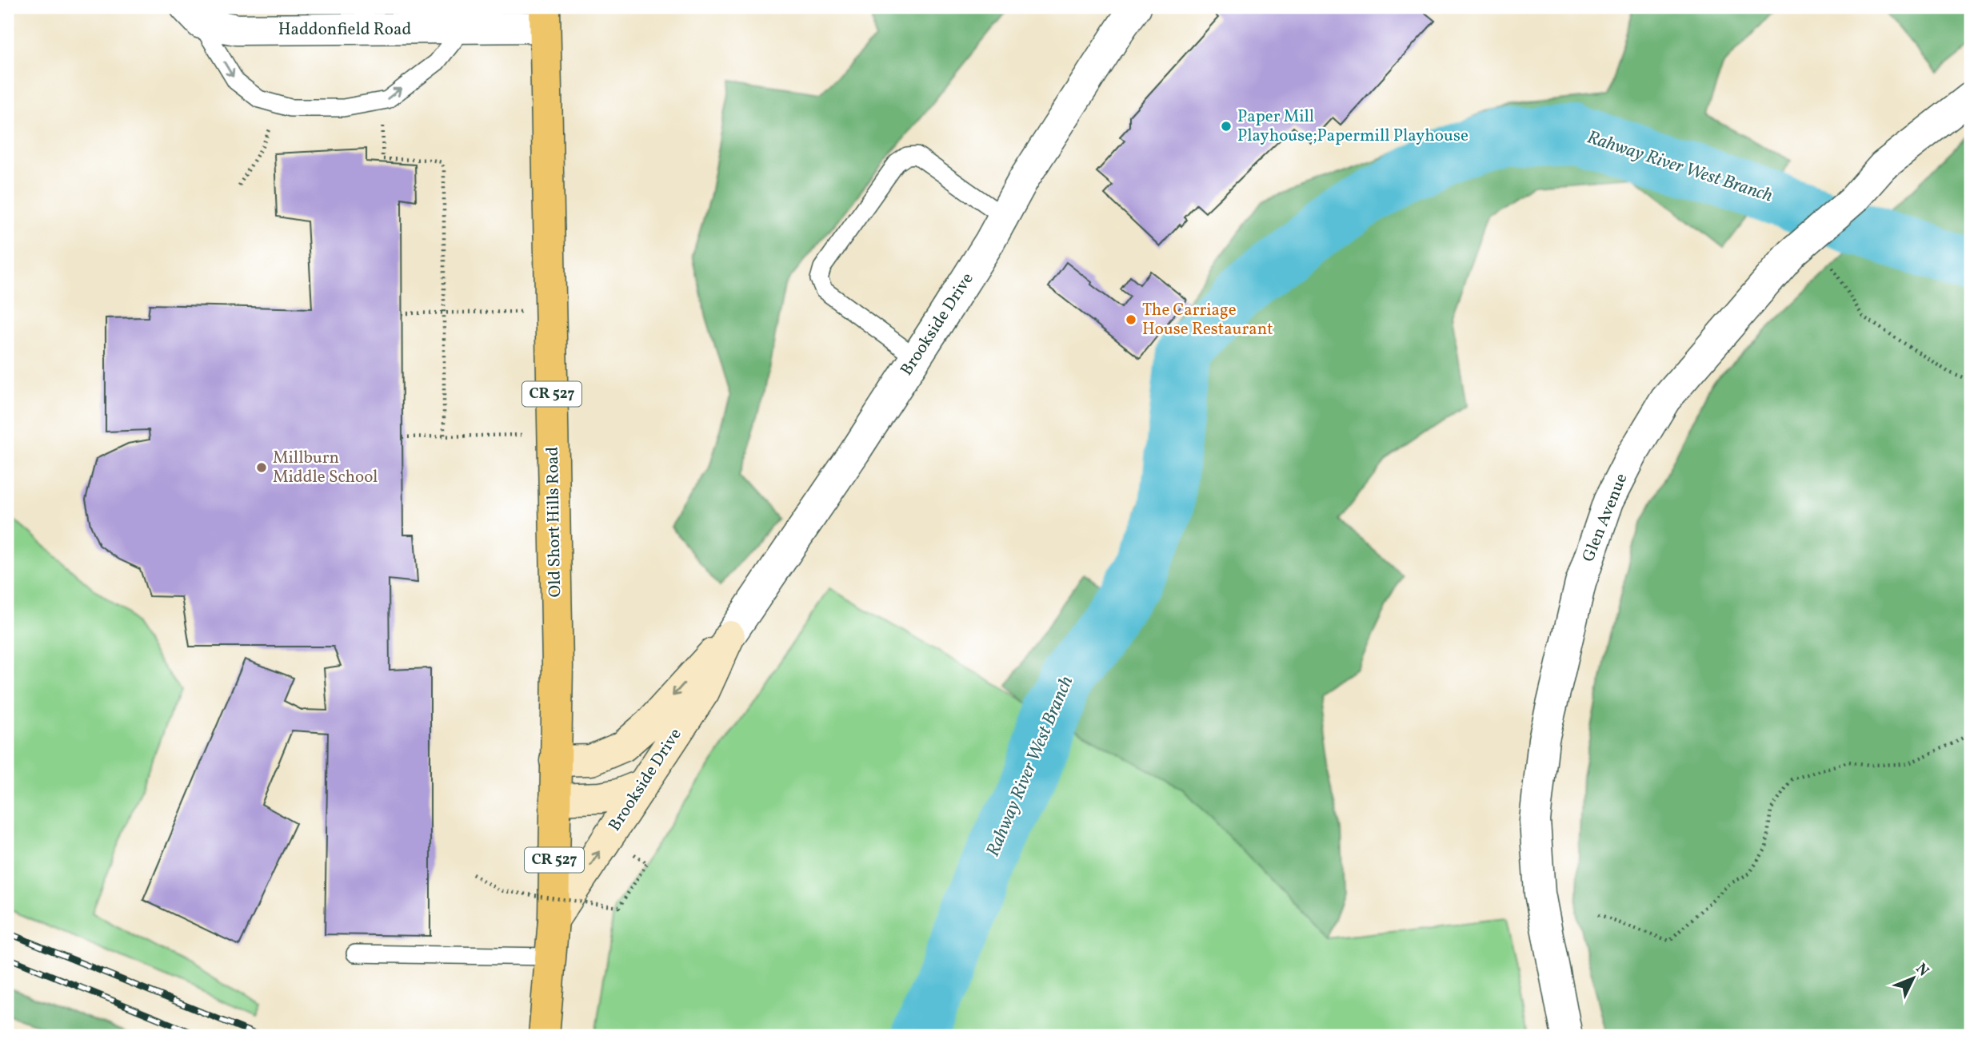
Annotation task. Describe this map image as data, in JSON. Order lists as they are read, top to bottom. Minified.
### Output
{"streets":{"main road":["Brookside Drive","CR 527","Old Short Hills Road"],"street":["Haddonfield Road","Glen Avenue"]},"crossings":[["Haddonfield Road","Old Short Hills Road"],["Brookside Drive","Old Short Hills Road"]],"water":["Rahway River West Branch"],"places":["Paper Mill Playhouse;Papermill Playhouse","The Carriage House Restaurant","Millburn Middle School"],"north":"top right"}
